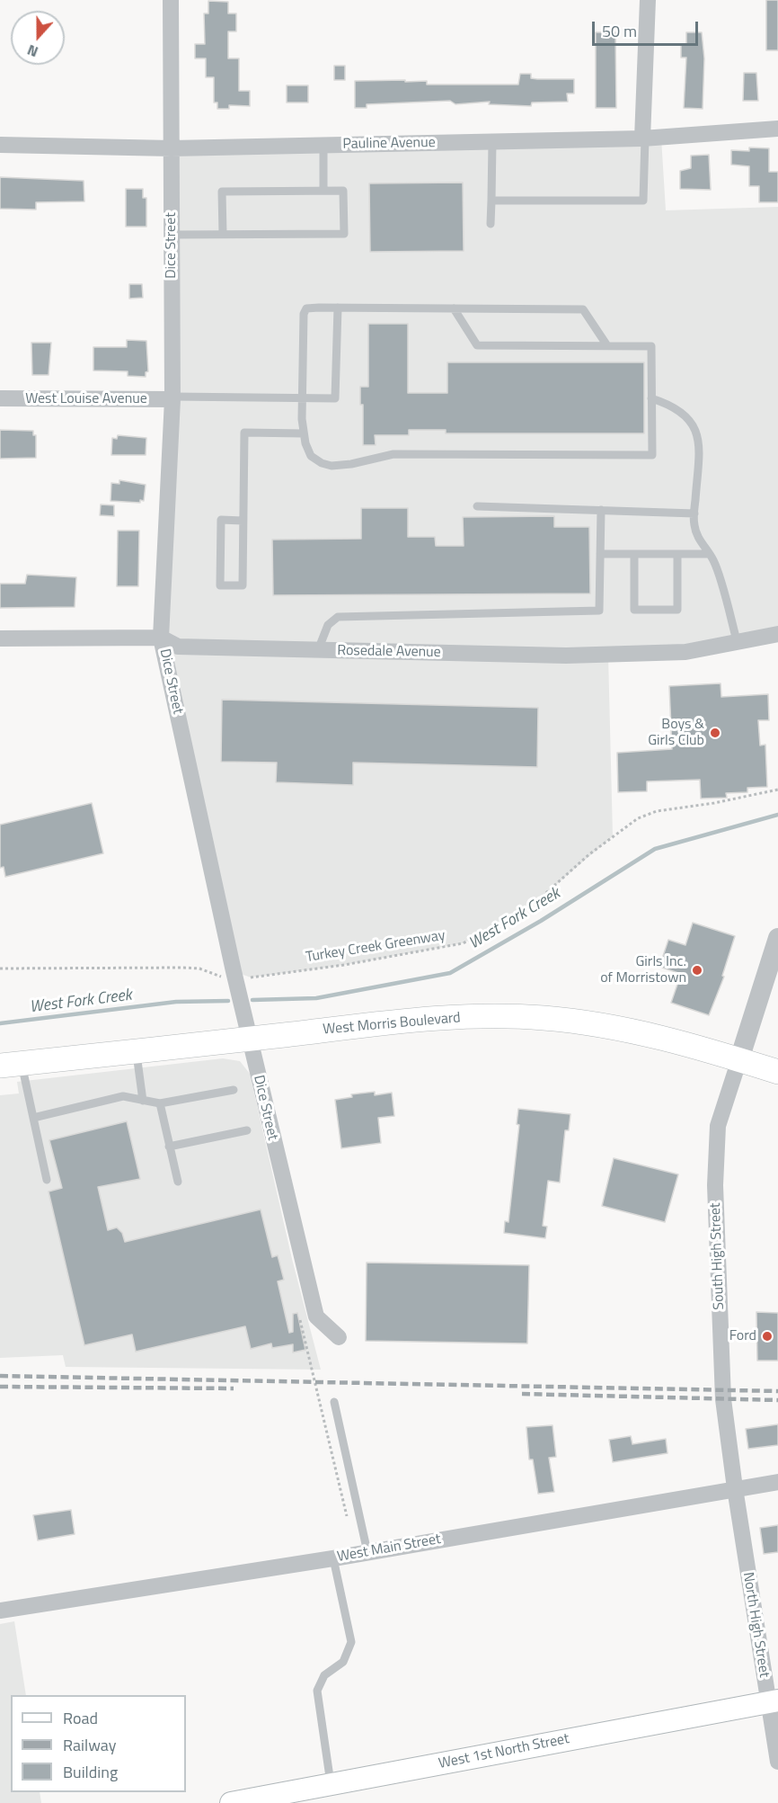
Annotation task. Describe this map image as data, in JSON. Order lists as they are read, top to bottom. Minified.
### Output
{"streets":{"main road":["West Morris Boulevard","West 1st North Street"],"street":["Pauline Avenue","Dice Street","West Louise Avenue","Rosedale Avenue","South High Street","West Main Street","North High Street"],"path":["Turkey Creek Greenway"]},"crossings":[["Pauline Avenue","Dice Street"],["Dice Street","West Louise Avenue"],["Dice Street","Rosedale Avenue"],["Dice Street","Turkey Creek Greenway"],["Dice Street","West Morris Boulevard"],["West Morris Boulevard","South High Street"],["South High Street","West Main Street"],["South High Street","North High Street"],["West Main Street","North High Street"],["North High Street","West 1st North Street"]],"water":["West Fork Creek"],"places":["Boys & Girls Club","Girls Inc. of Morristown","Ford"],"legend":["Road","Railway","Building"],"scale_bar":"50 m","north":"bottom"}
